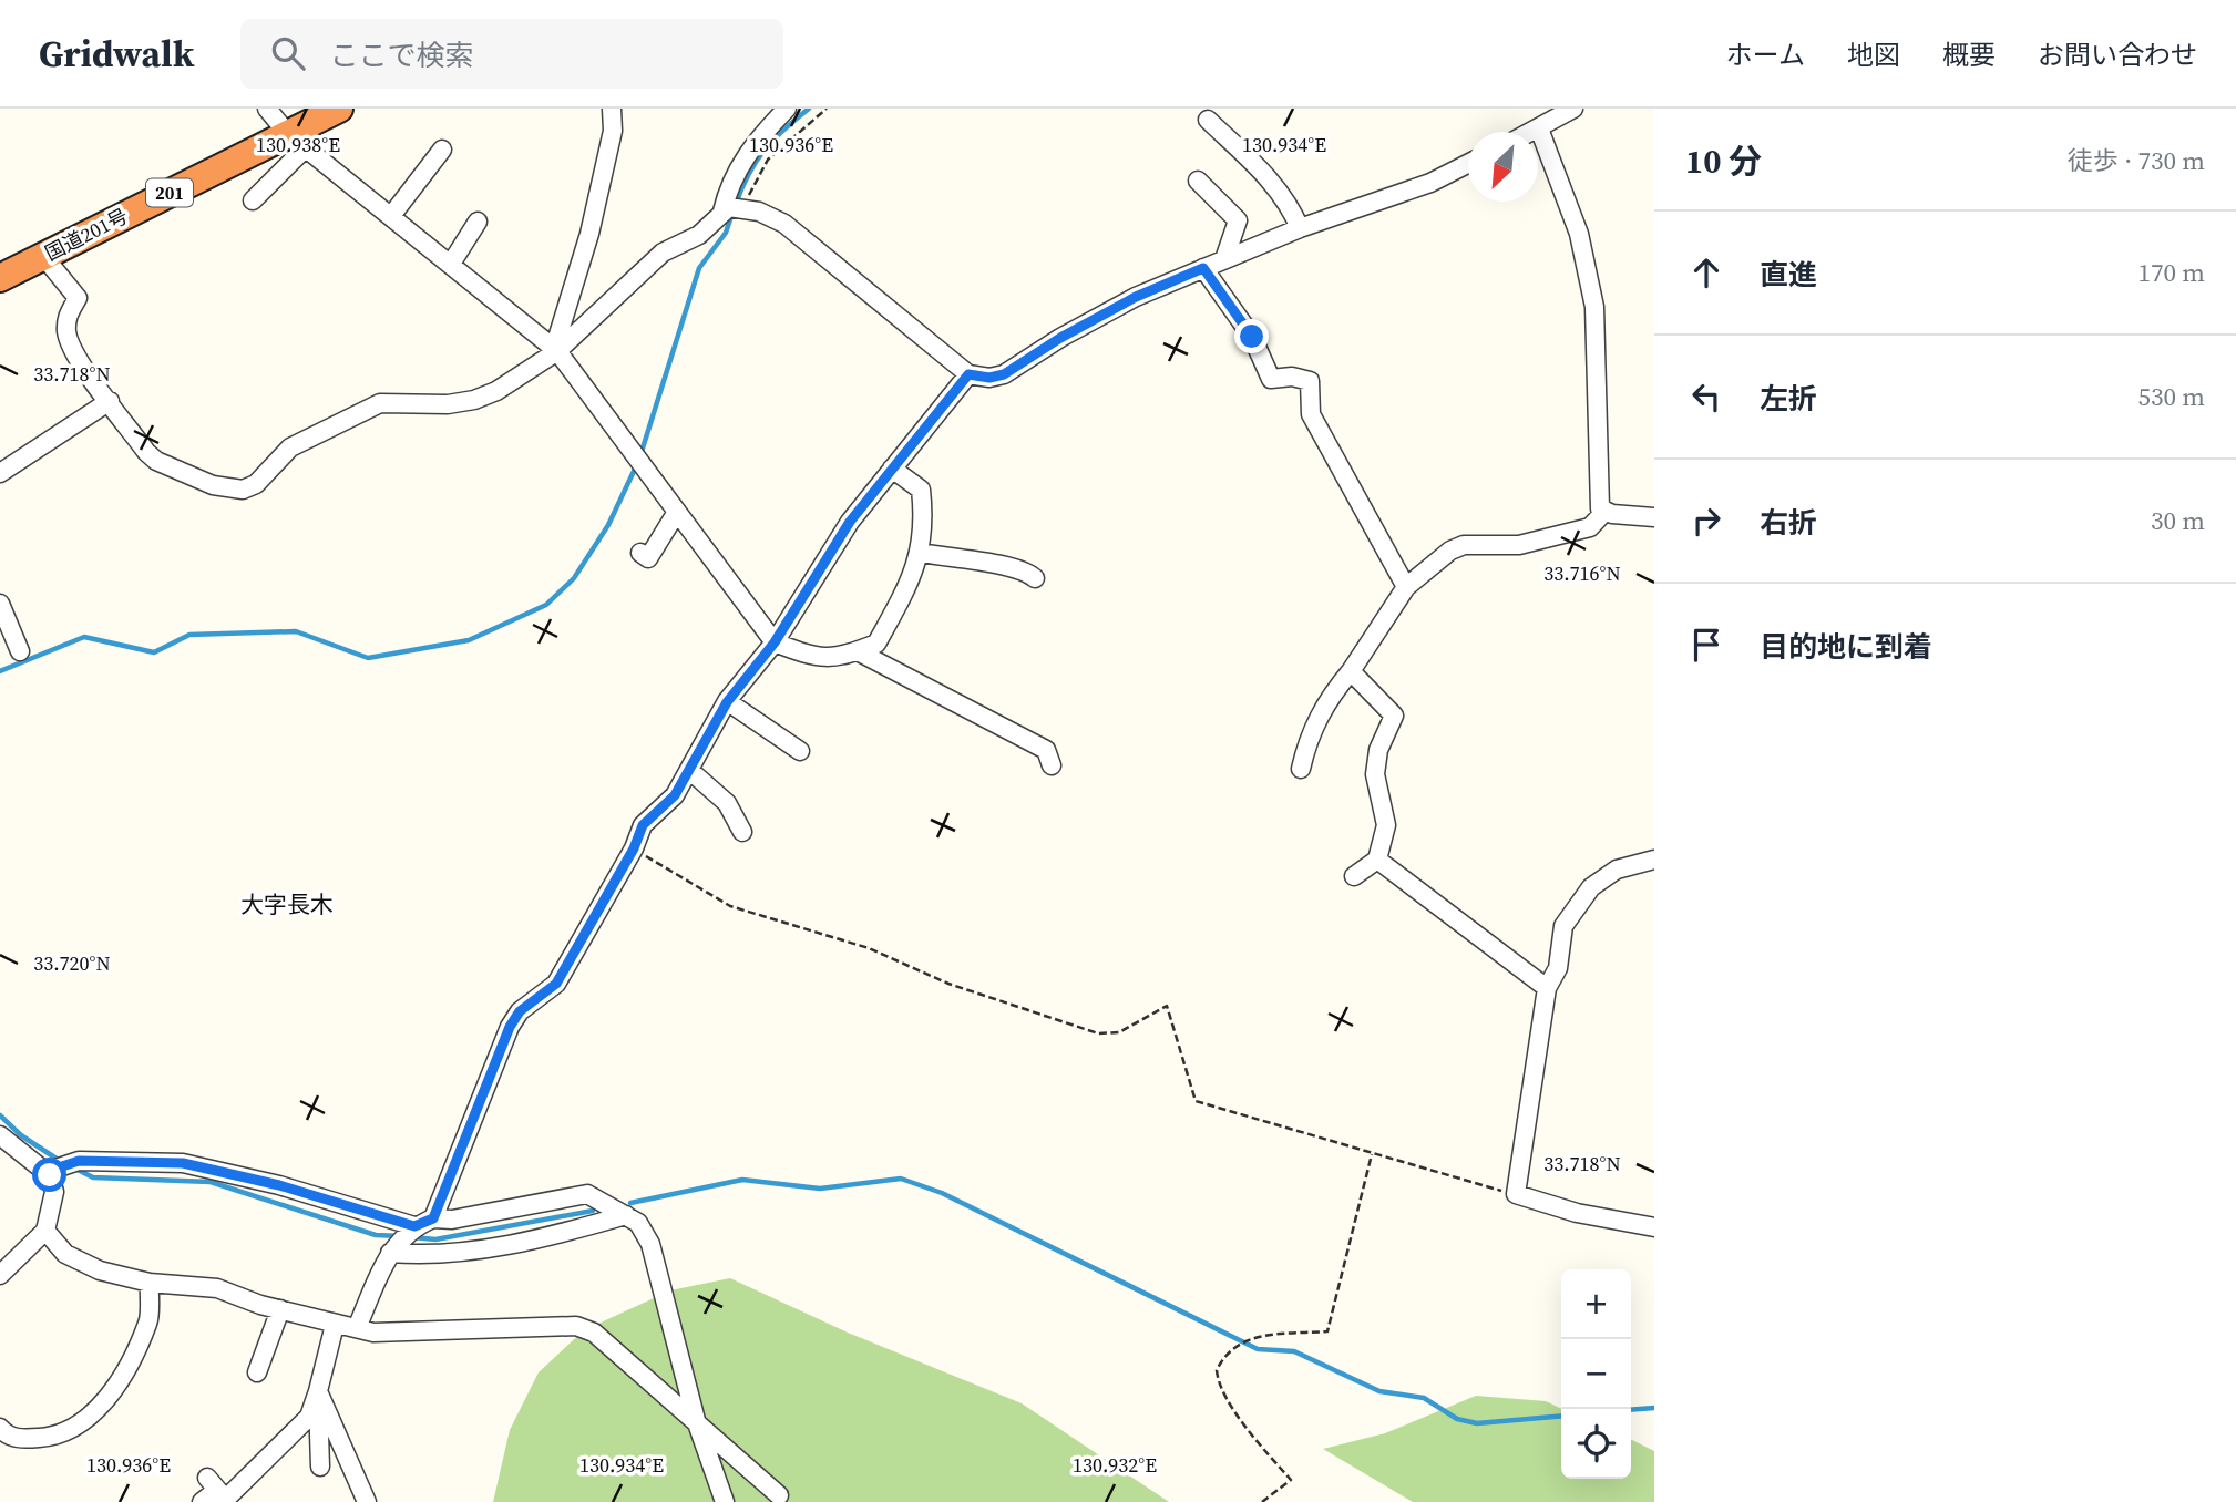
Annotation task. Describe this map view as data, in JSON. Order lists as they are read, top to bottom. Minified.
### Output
{"streets":{"highway":["201","国道201号"]},"districts":["大字長木"],"north":"bottom left","page":{"header":"Gridwalk","search":"ここで検索","nav":["ホーム","地図","概要","お問い合わせ"],"heading":["10 分","徒歩 · 730 m"],"list":[["直進","170 m"],["左折","530 m"],["右折","30 m"],"目的地に到着"],"map_buttons":["+","−"]},"coordinates":["130.938°E","130.936°E","130.934°E","33.718°N","33.716°N","33.720°N","130.932°E"]}
